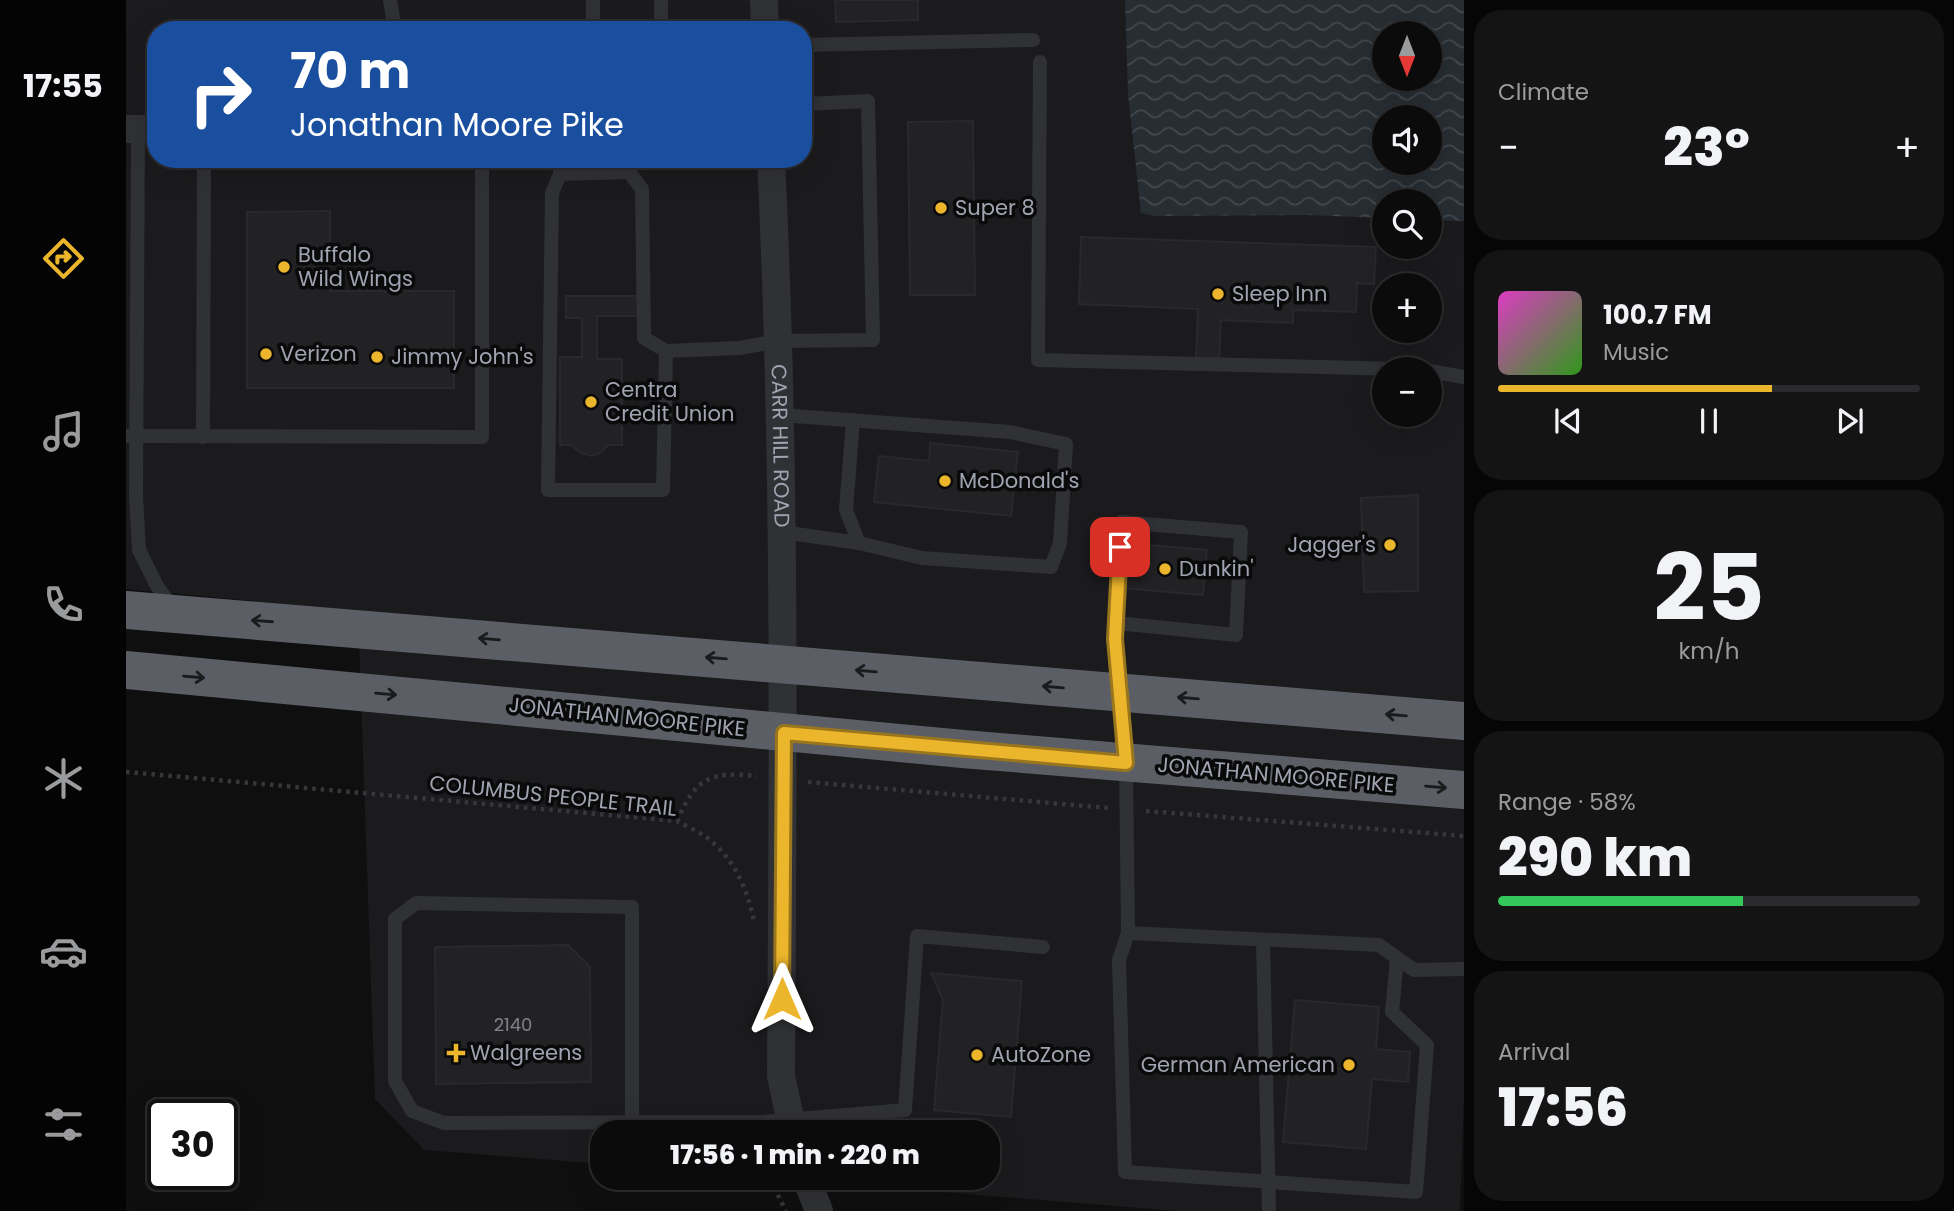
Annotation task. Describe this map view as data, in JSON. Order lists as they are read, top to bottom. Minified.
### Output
{"streets":{"highway":["JONATHAN MOORE PIKE"],"street":["CARR HILL ROAD"],"path":["COLUMBUS PEOPLE TRAIL"]},"crossings":[["CARR HILL ROAD","JONATHAN MOORE PIKE"]],"places":{"other":["Super 8","Buffalo Wild Wings","Sleep Inn","Verizon","Jimmy John's","Centra Credit Union","McDonald's","Jagger's","Dunkin'","AutoZone","German American"],"health":["Walgreens"]},"house_numbers":["2140"],"north":"bottom","page":{"tabs":"17:55","tile":["Climate",["25","km/h"],["Range · 58%","290 km"],["Arrival","17:56"]],"map_buttons":["+","−"],"turn":["70 m","Jonathan Moore Pike"],"heat":["−","23°","+"],"song":["100.7 FM","Music"],"limit":"30","trip":"17:56 · 1 min · 220 m"}}
